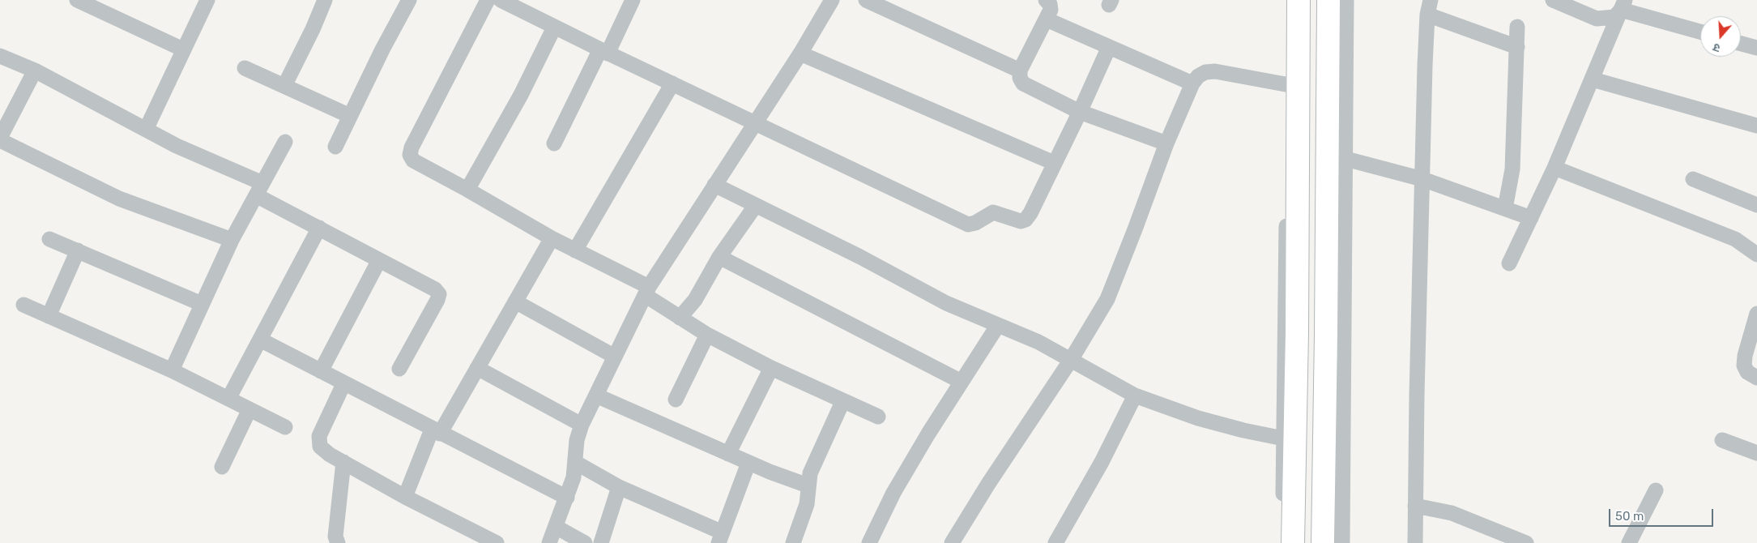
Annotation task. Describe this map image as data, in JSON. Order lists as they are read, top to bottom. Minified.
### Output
{"scale_bar":"50 m","north":"bottom"}
